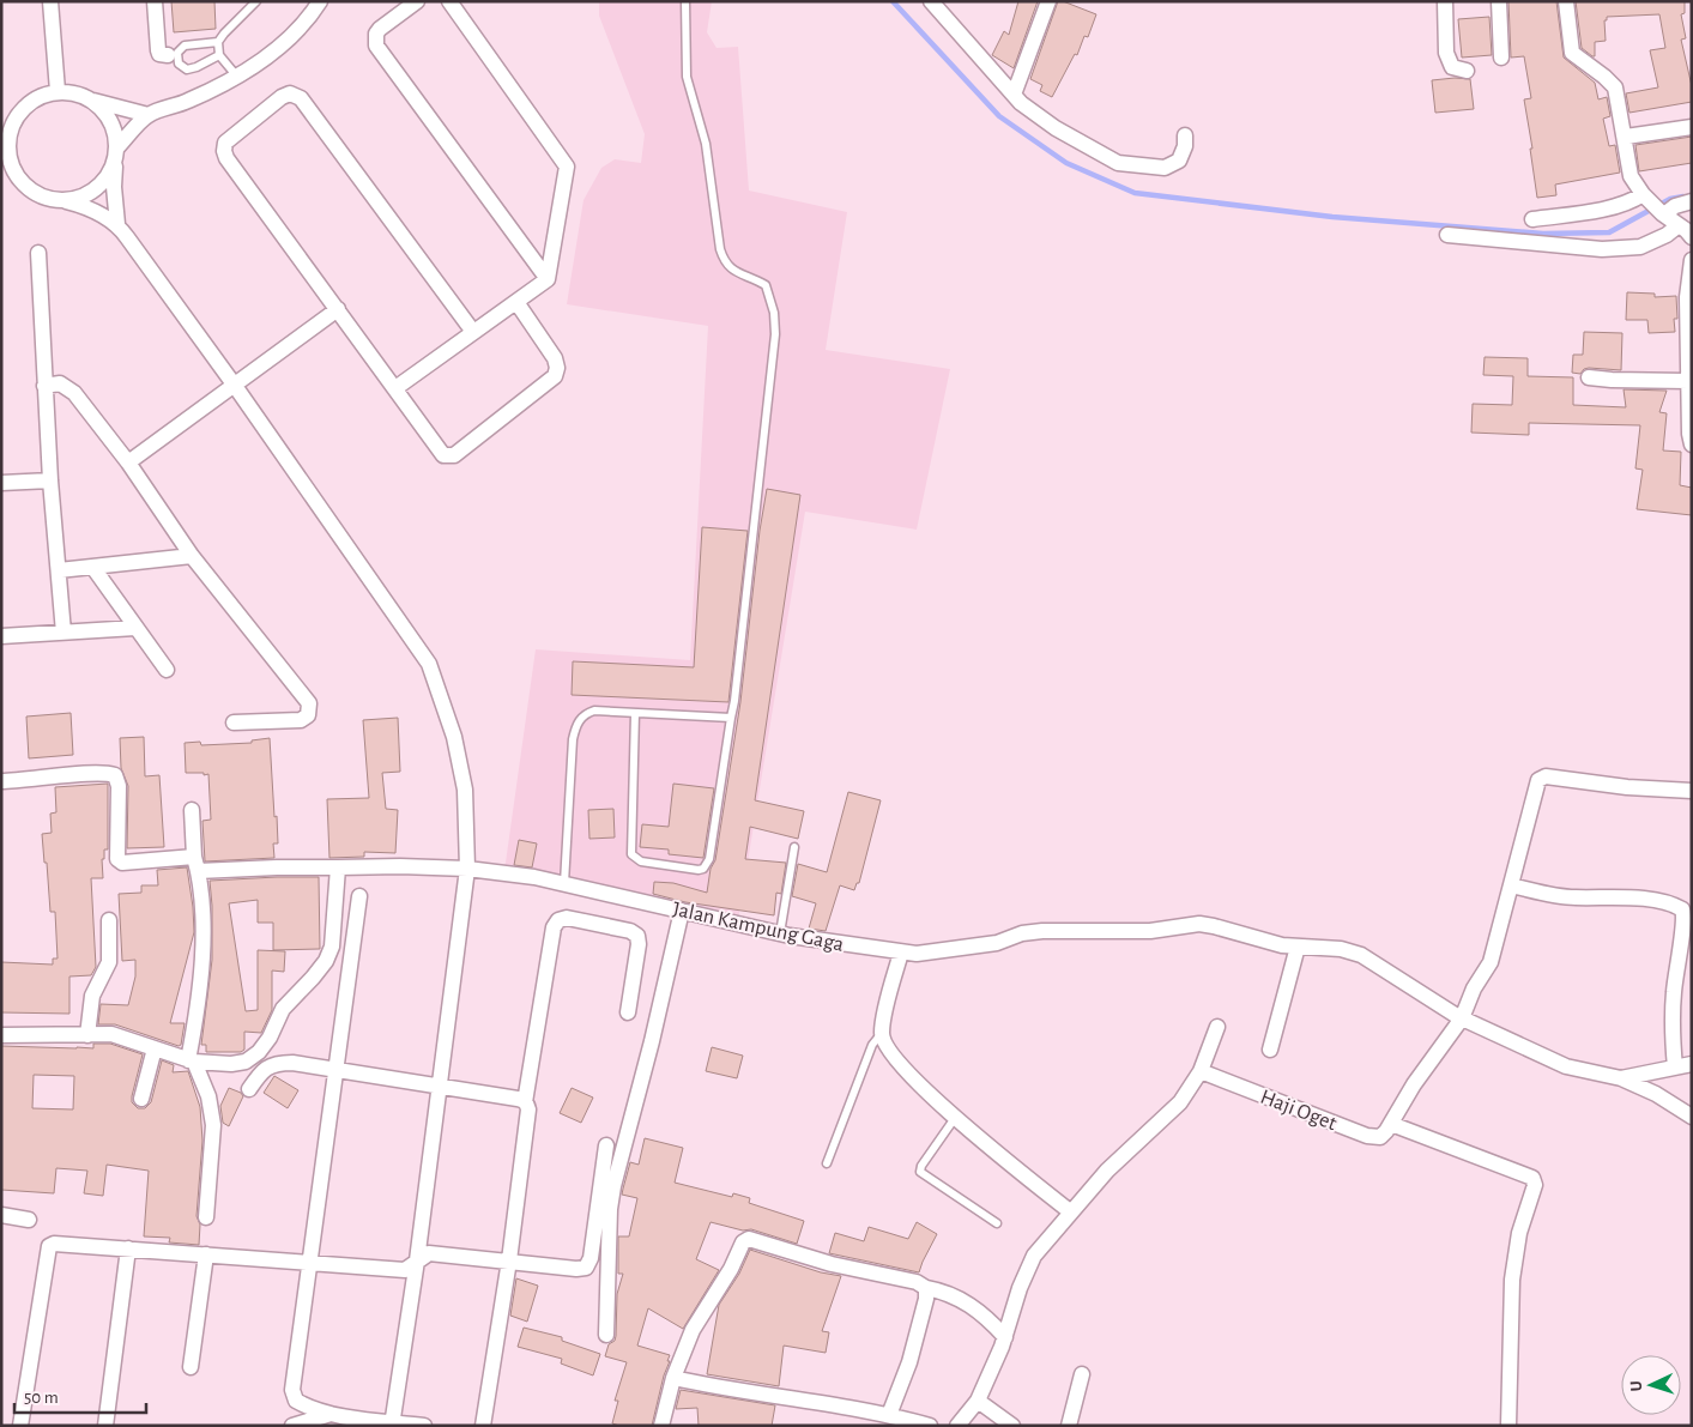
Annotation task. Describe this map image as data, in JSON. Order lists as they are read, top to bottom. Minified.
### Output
{"streets":{"street":["Jalan Kampung Gaga","Haji Oget"]},"scale_bar":"50 m","north":"left"}
